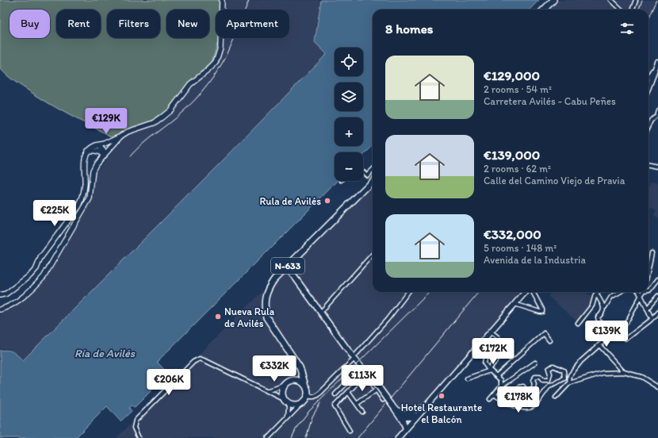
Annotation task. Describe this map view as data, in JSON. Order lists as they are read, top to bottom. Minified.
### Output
{"streets":{"highway":["N-633"]},"water":["Ría de Avilés"],"places":["Rula de Avilés","Nueva Rula de Avilés","Hotel Restaurante el Balcón"],"page":{"chip":["Buy","Rent","Filters","New","Apartment"],"heading":"8 homes","map_buttons":["+","−"],"list":[{"name":"€129,000","note":"2 rooms · 54 m² · Carretera Avilés - Cabu Peñes"},{"name":"€139,000","note":"2 rooms · 62 m² · Calle del Camino Viejo de Pravia"},{"name":"€332,000","note":"5 rooms · 148 m² · Avenida de la Industria"}],"price":["€129K","€225K","€139K","€172K","€332K","€113K","€206K","€178K"]}}
